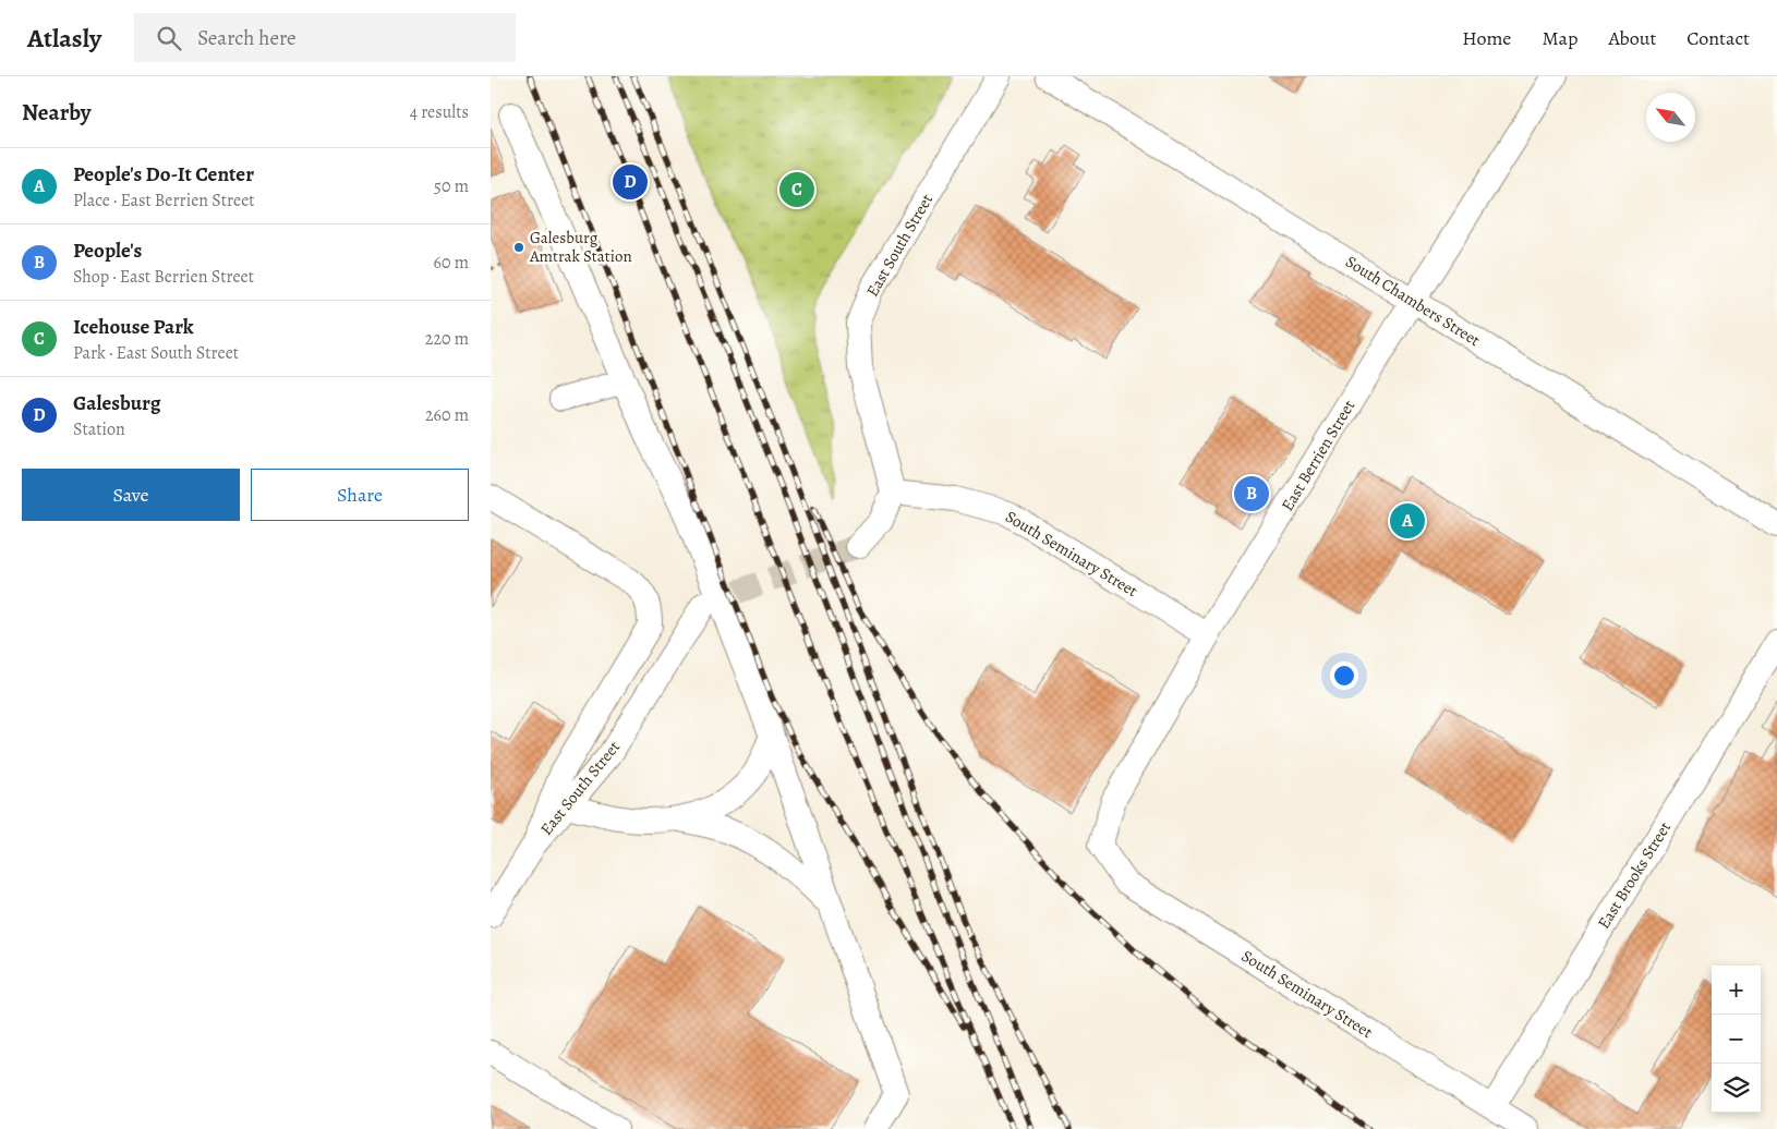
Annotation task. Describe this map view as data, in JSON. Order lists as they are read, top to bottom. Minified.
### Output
{"streets":{"street":["East South Street","South Chambers Street","East Berrien Street","South Seminary Street","East Brooks Street"]},"crossings":[["East South Street","South Seminary Street"],["South Chambers Street","East Berrien Street"],["East Berrien Street","South Seminary Street"],["South Seminary Street","East Brooks Street"]],"places":["Galesburg Amtrak Station"],"north":"top left","page":{"header":"Atlasly","search":"Search here","nav":["Home","Map","About","Contact"],"heading":["Nearby","4 results"],"list":[{"mark":"A","name":"People's Do-It Center","note":"Place · East Berrien Street","value":"50 m"},{"mark":"B","name":"People's","note":"Shop · East Berrien Street","value":"60 m"},{"mark":"C","name":"Icehouse Park","note":"Park · East South Street","value":"220 m"},{"mark":"D","name":"Galesburg","note":"Station","value":"260 m"}],"pins":["D","C","B","A"],"buttons":["Save","Share"],"map_buttons":["+","−"]}}
